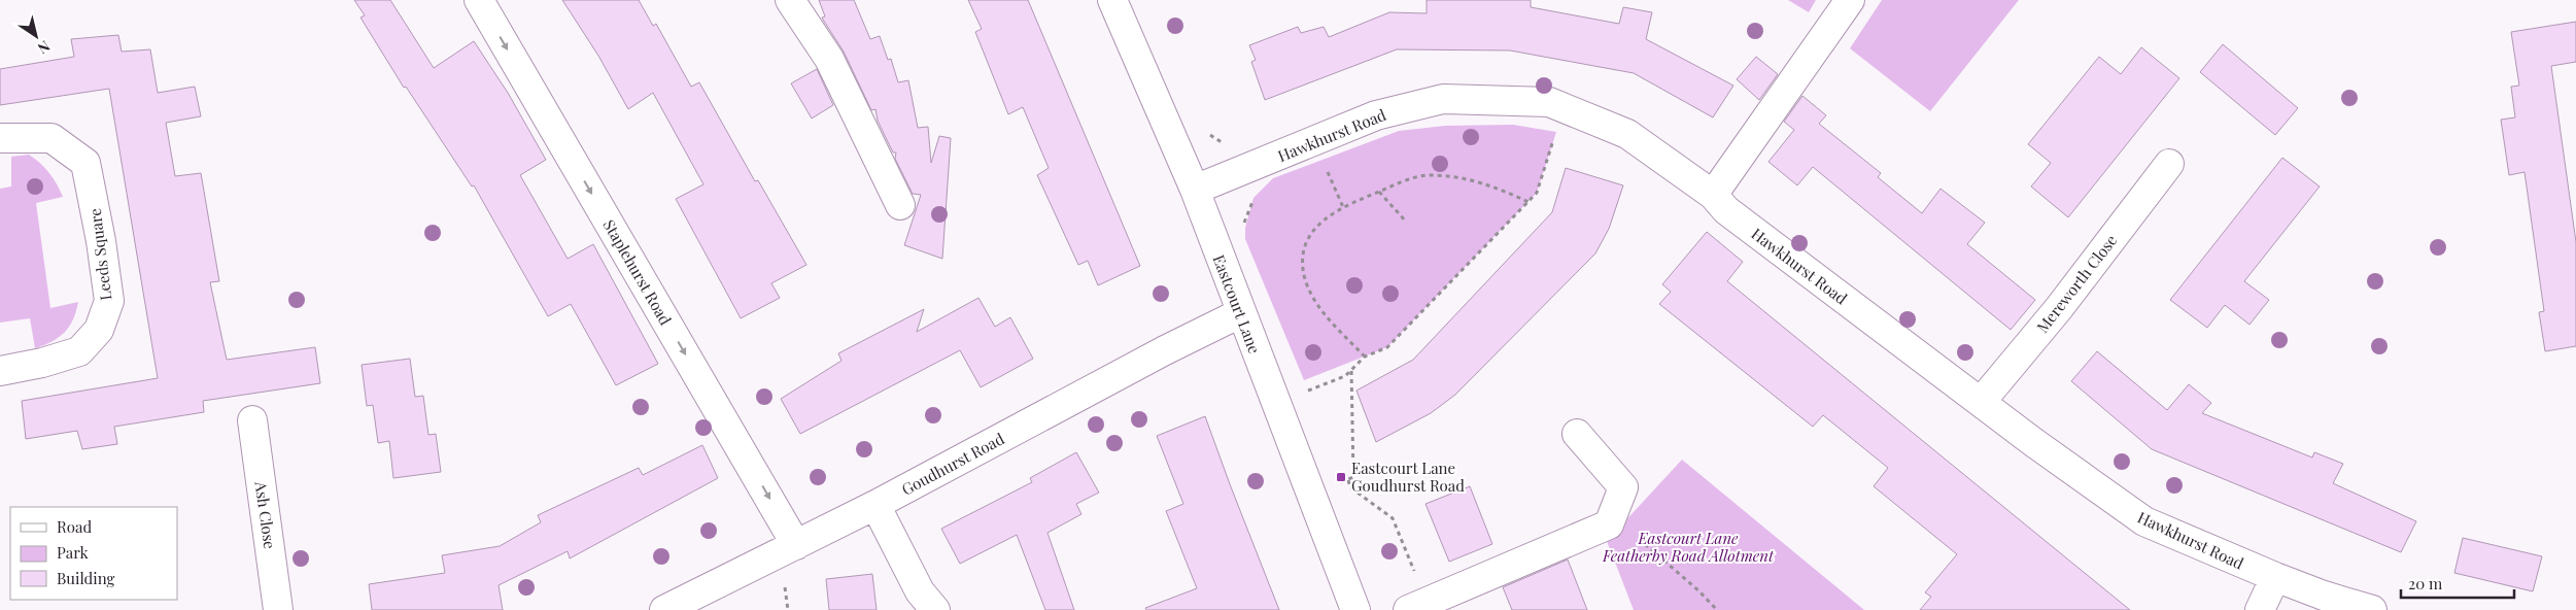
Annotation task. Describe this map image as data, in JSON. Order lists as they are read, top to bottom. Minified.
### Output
{"streets":{"street":["Hawkhurst Road","Leeds Square","Staplehurst Road","Mereworth Close","Eastcourt Lane","Goudhurst Road","Ash Close"]},"crossings":[["Hawkhurst Road","Mereworth Close"],["Hawkhurst Road","Eastcourt Lane"],["Staplehurst Road","Goudhurst Road"],["Eastcourt Lane","Goudhurst Road"]],"one_way":["Staplehurst Road"],"parks":["Eastcourt Lane Featherby Road Allotment"],"places":{"transit":["Eastcourt Lane Goudhurst Road"]},"legend":["Road","Park","Building"],"scale_bar":"20 m","north":"bottom right"}
